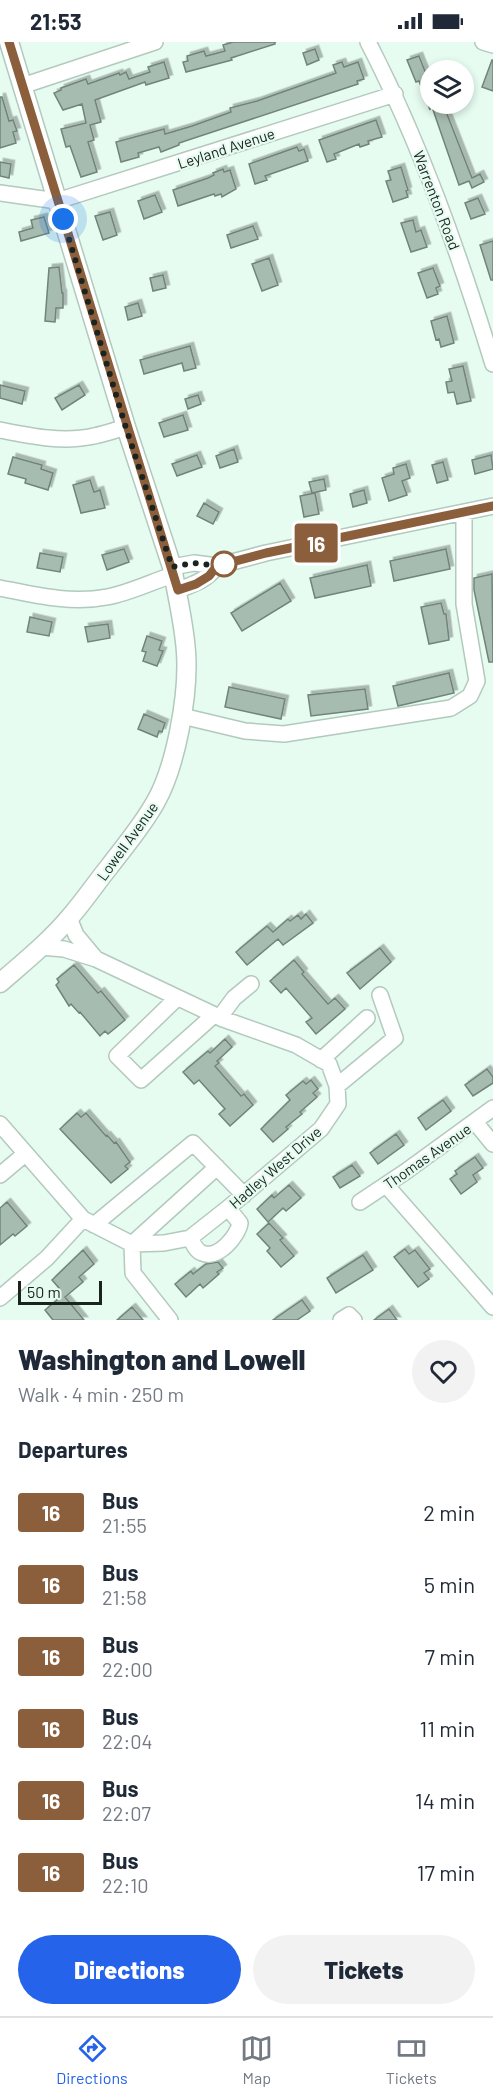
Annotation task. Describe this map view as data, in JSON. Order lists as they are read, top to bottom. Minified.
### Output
{"streets":{"main road":["Lowell Avenue"],"street":["Leyland Avenue","Warrenton Road","Thomas Avenue","Hadley West Drive"]},"crossings":[["Leyland Avenue","Warrenton Road"],["Leyland Avenue","Lowell Avenue"]],"lines":["bus line 16"],"scale_bar":"50 m","page":{"status":"21:53","on_map":"16","scale":"50 m","heading":[["Washington and Lowell","Walk · 4 min · 250 m"],"Departures"],"list":[{"mark":"16","name":"Bus","note":"21:55","value":"2 min"},{"mark":"16","name":"Bus","note":"21:58","value":"5 min"},{"mark":"16","name":"Bus","note":"22:00","value":"7 min"},{"mark":"16","name":"Bus","note":"22:04","value":"11 min"},{"mark":"16","name":"Bus","note":"22:07","value":"14 min"},{"mark":"16","name":"Bus","note":"22:10","value":"17 min"}],"buttons":["Directions","Tickets"],"tabs":["Directions","Map","Tickets"]}}
